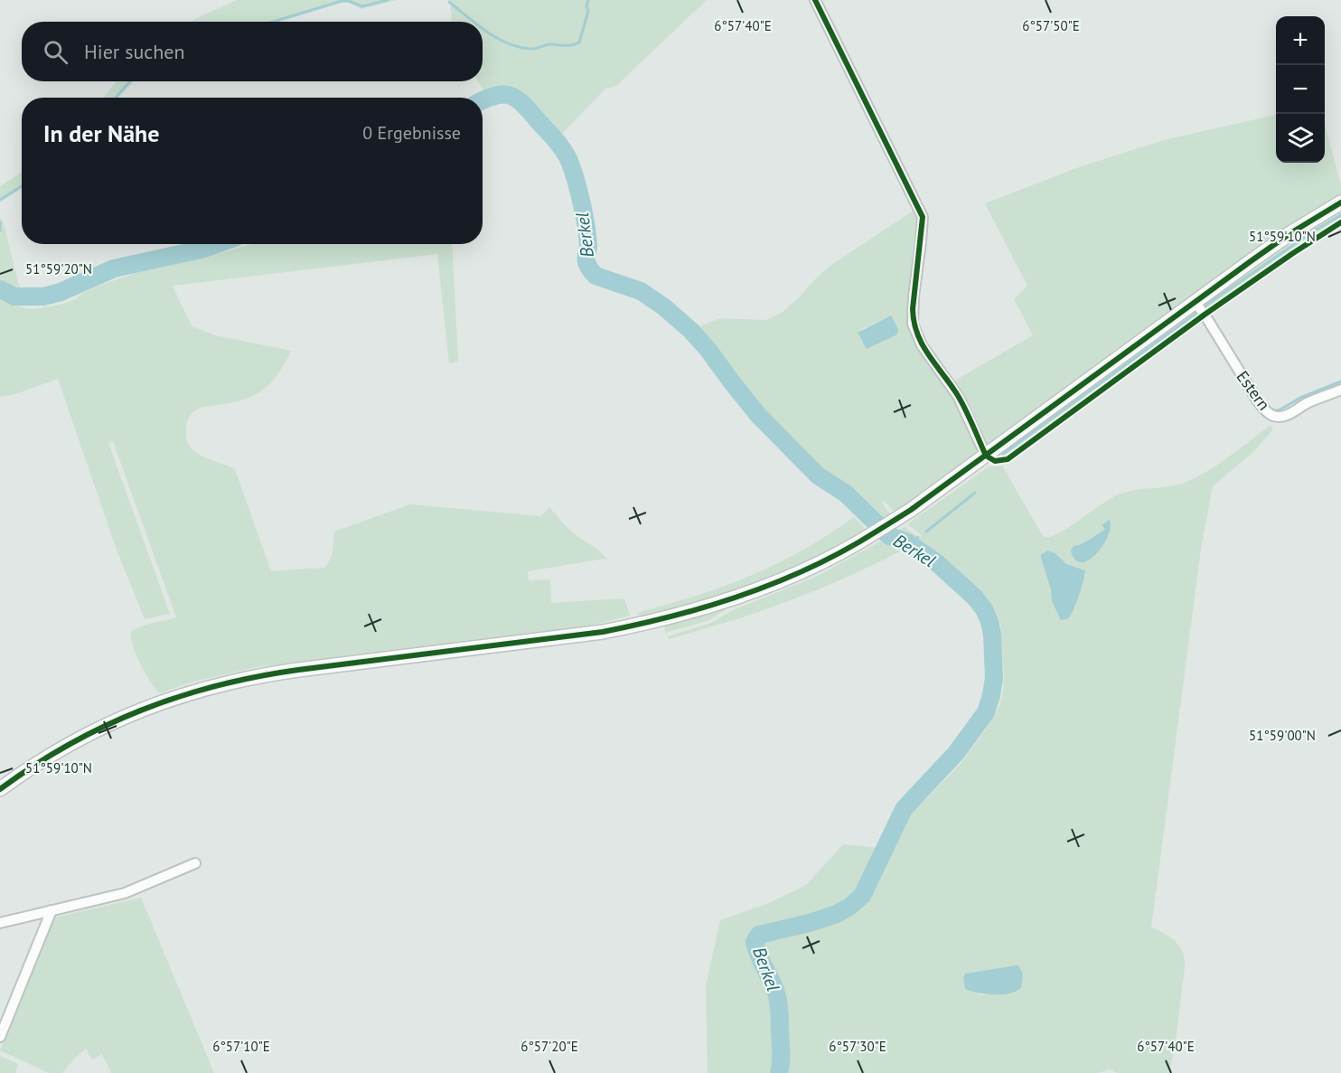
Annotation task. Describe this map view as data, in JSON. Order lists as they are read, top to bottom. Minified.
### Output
{"streets":{"street":["Estern"]},"water":["Berkel"],"page":{"map_buttons":["+","−"],"search":"Hier suchen","heading":["In der Nähe","0 Ergebnisse"]},"coordinates":["6°57'40\"E","6°57'50\"E","51°59'10\"N","51°59'20\"N","51°59'00\"N","6°57'10\"E","6°57'20\"E","6°57'30\"E"]}
